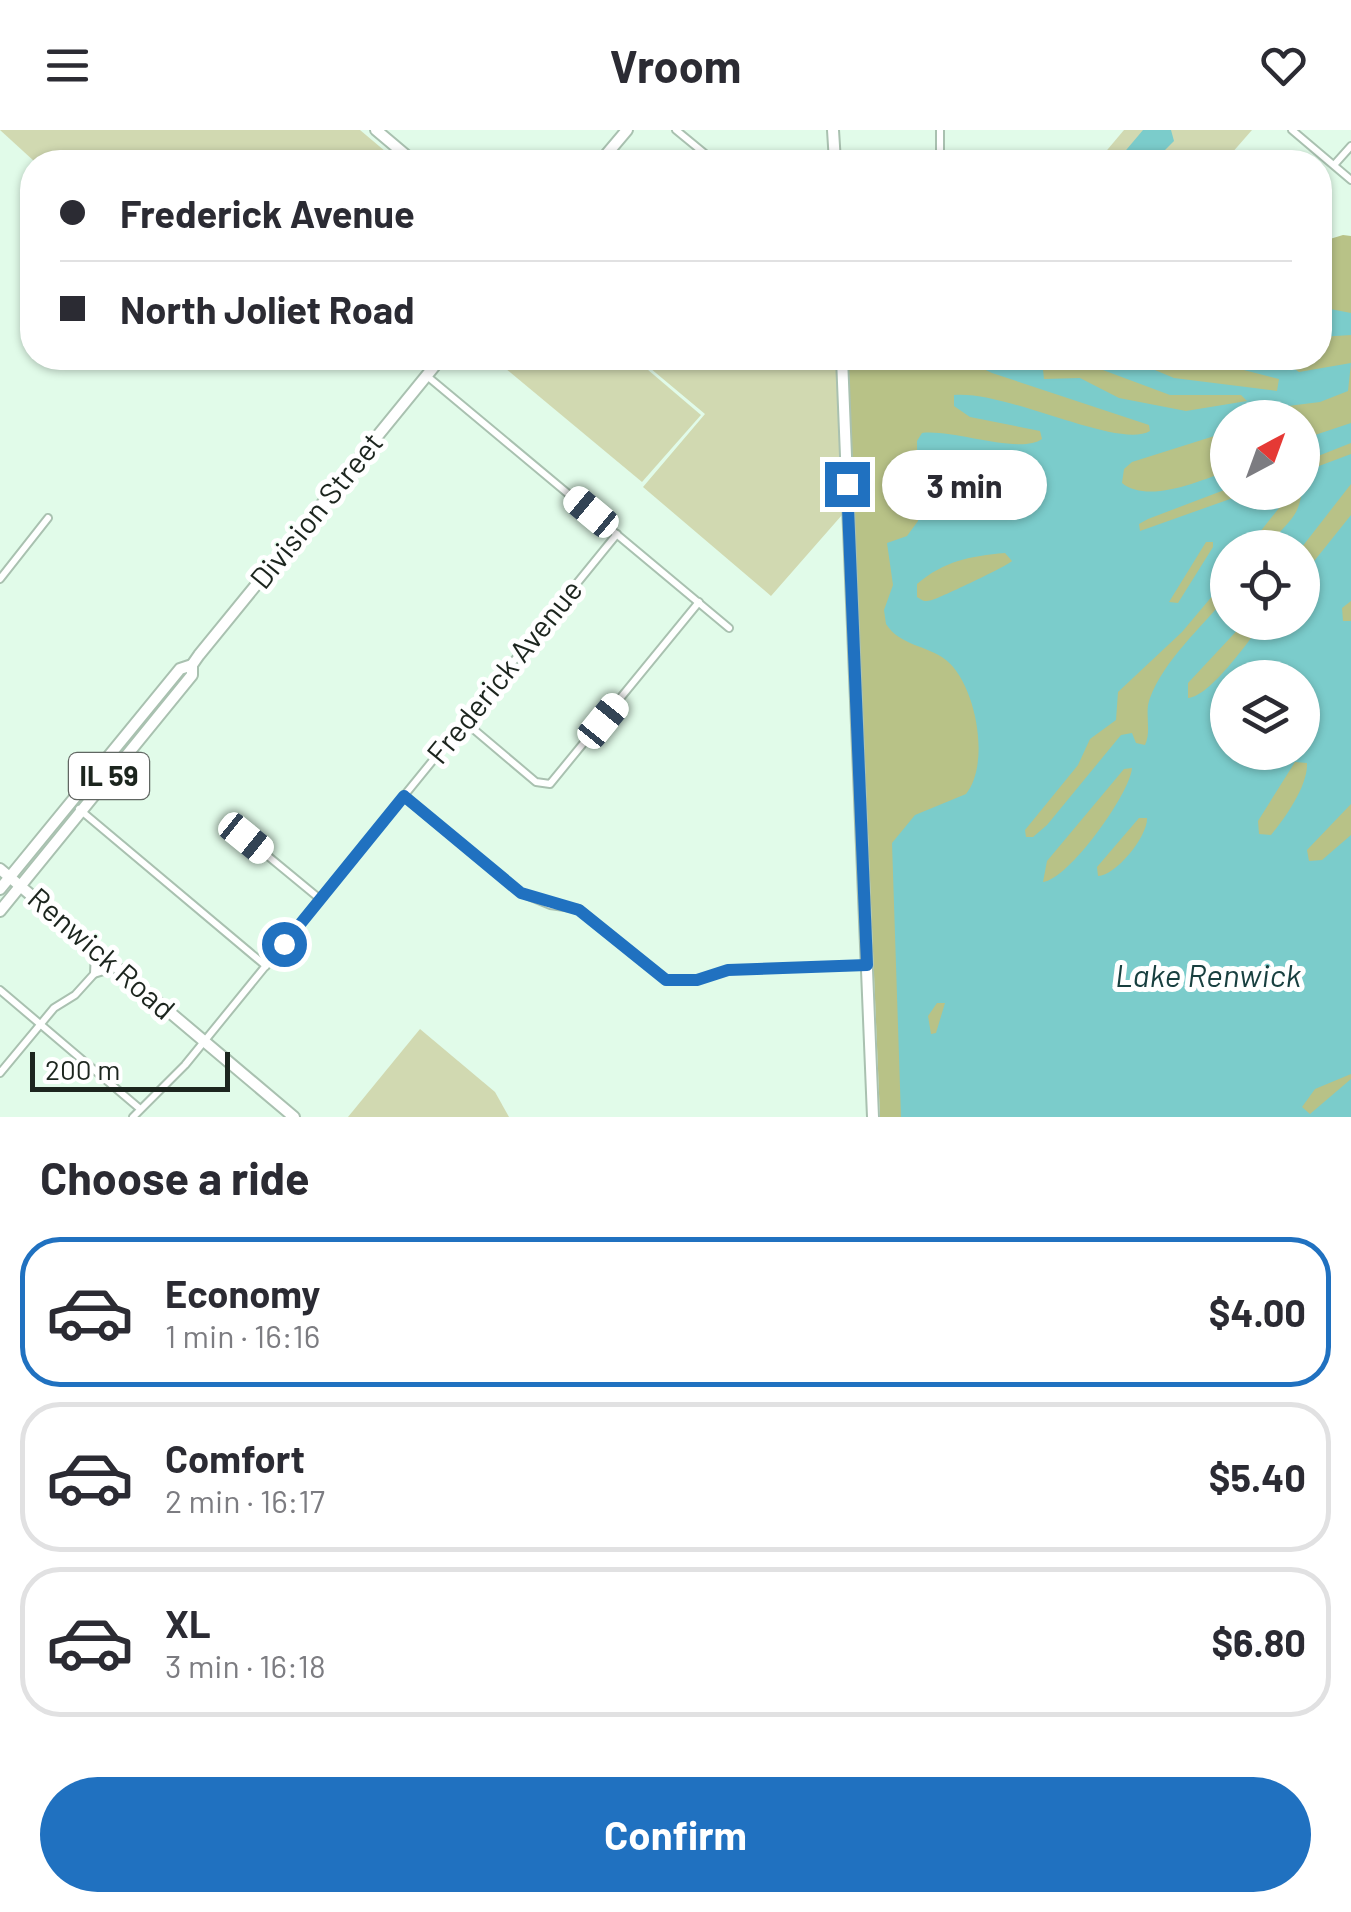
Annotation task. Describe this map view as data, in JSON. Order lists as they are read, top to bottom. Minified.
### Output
{"streets":{"main road":["Division Street","IL 59","Renwick Road"],"street":["Frederick Avenue"]},"crossings":[["Division Street","IL 59"],["Division Street","Renwick Road"],["Frederick Avenue","Renwick Road"],["IL 59","Renwick Road"]],"water":["Lake Renwick"],"scale_bar":"200 m","north":"top right","page":{"header":"Vroom","banner":["Frederick Avenue","North Joliet Road"],"bubble":"3 min","scale":"200 m","heading":"Choose a ride","list":[{"name":"Economy","note":"1 min · 16:16","value":"$4.00"},{"name":"Comfort","note":"2 min · 16:17","value":"$5.40"},{"name":"XL","note":"3 min · 16:18","value":"$6.80"}],"buttons":"Confirm"}}
